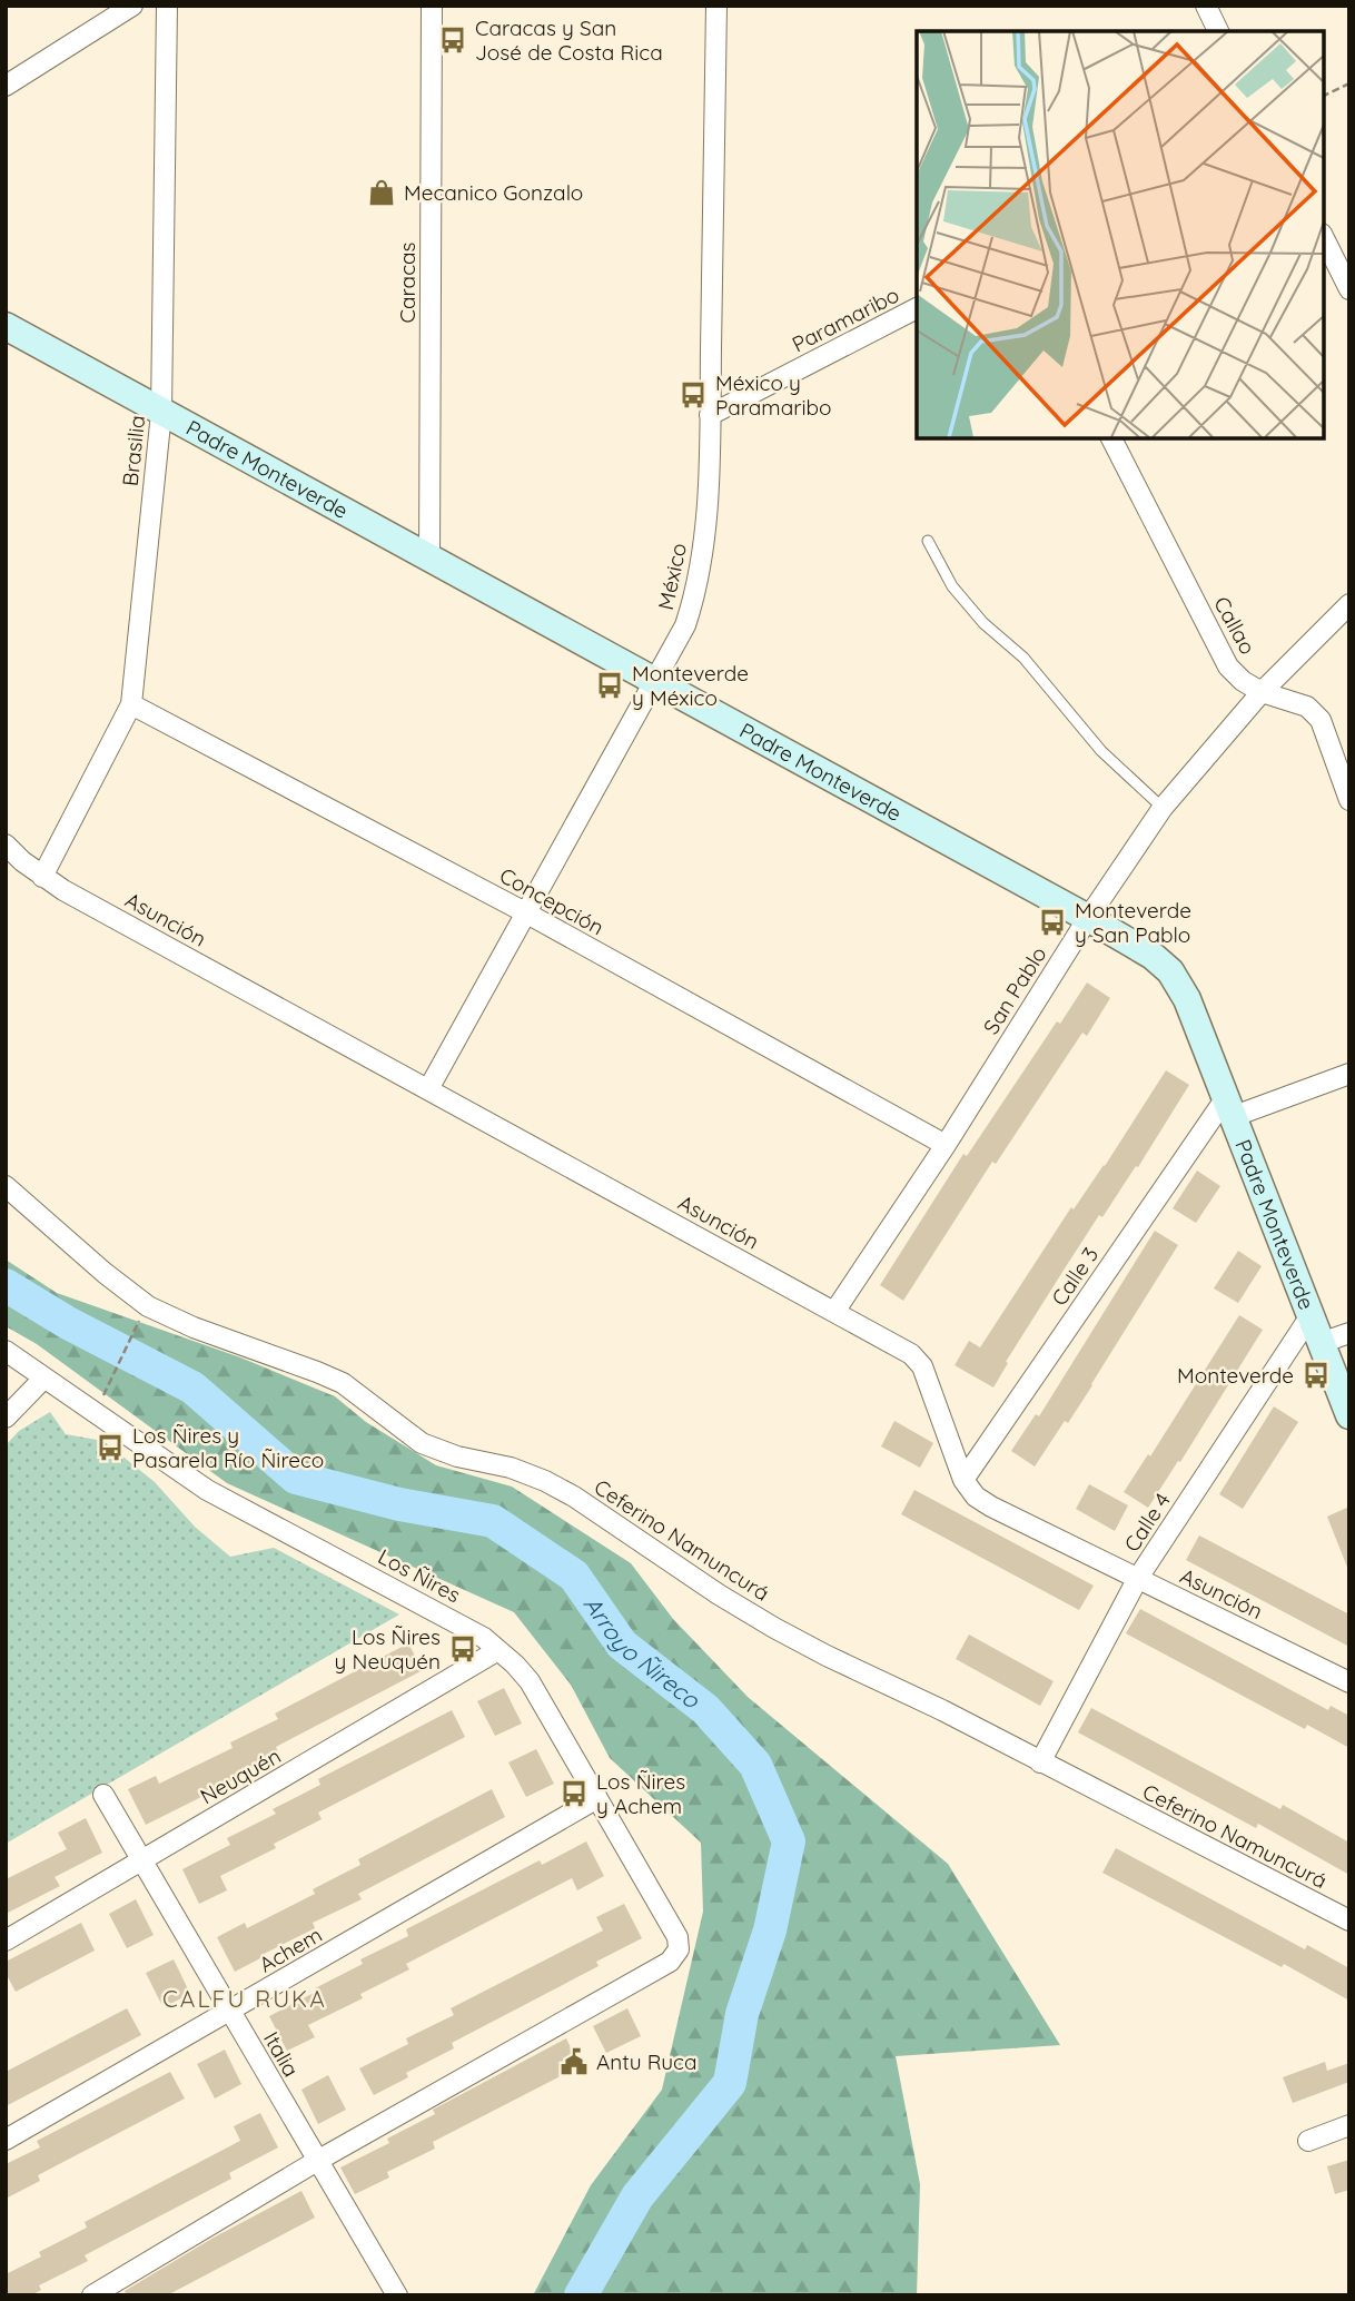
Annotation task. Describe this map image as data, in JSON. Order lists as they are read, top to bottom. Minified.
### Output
{"streets":{"street":["Caracas","Paramaribo","Brasilia","Padre Monteverde","México","Callao","Concepción","Asunción","San Pablo","Calle 3","Calle 4","Ceferino Namuncurá","Los Ñires","Neuquén","Achem","Italia"]},"crossings":[["Caracas","Padre Monteverde"],["Paramaribo","México"],["Brasilia","Padre Monteverde"],["Brasilia","Concepción"],["Brasilia","Asunción"],["Padre Monteverde","México"],["Padre Monteverde","San Pablo"],["Padre Monteverde","Calle 3"],["Padre Monteverde","Calle 4"],["México","Concepción"],["México","Asunción"],["Callao","San Pablo"],["Concepción","San Pablo"],["Asunción","San Pablo"],["Asunción","Calle 3"],["Asunción","Calle 4"],["Calle 4","Ceferino Namuncurá"],["Los Ñires","Neuquén"],["Los Ñires","Achem"],["Los Ñires","Italia"],["Neuquén","Italia"],["Achem","Italia"]],"districts":["CALFU RUKA"],"water":["Arroyo Ñireco"],"places":{"bus stop":["Caracas y San José de Costa Rica","México y Paramaribo","Monteverde y México","Monteverde y San Pablo","Monteverde","Los Ñires y Pasarela Río Ñireco","Los Ñires y Neuquén","Los Ñires y Achem"],"shop":["Mecanico Gonzalo"],"public building":["Antu Ruca"]}}
